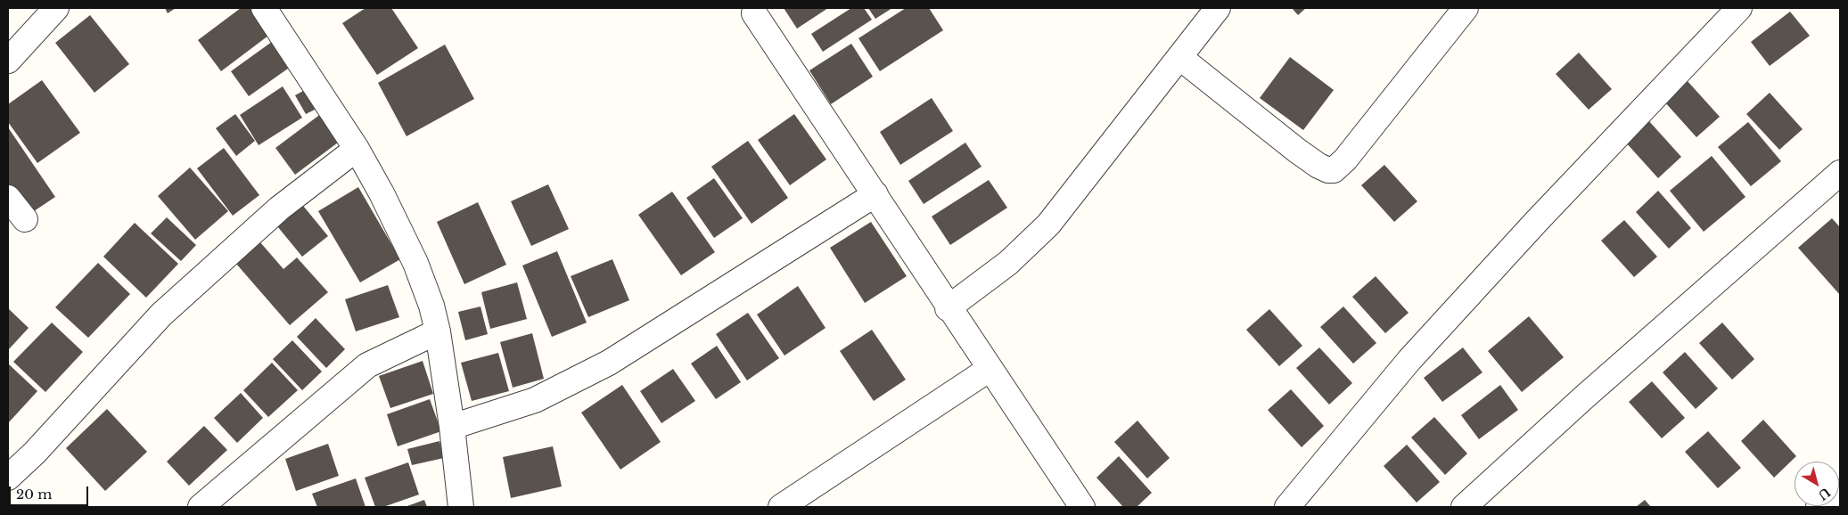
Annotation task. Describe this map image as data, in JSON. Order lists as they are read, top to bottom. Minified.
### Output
{"scale_bar":"20 m","north":"bottom right"}
